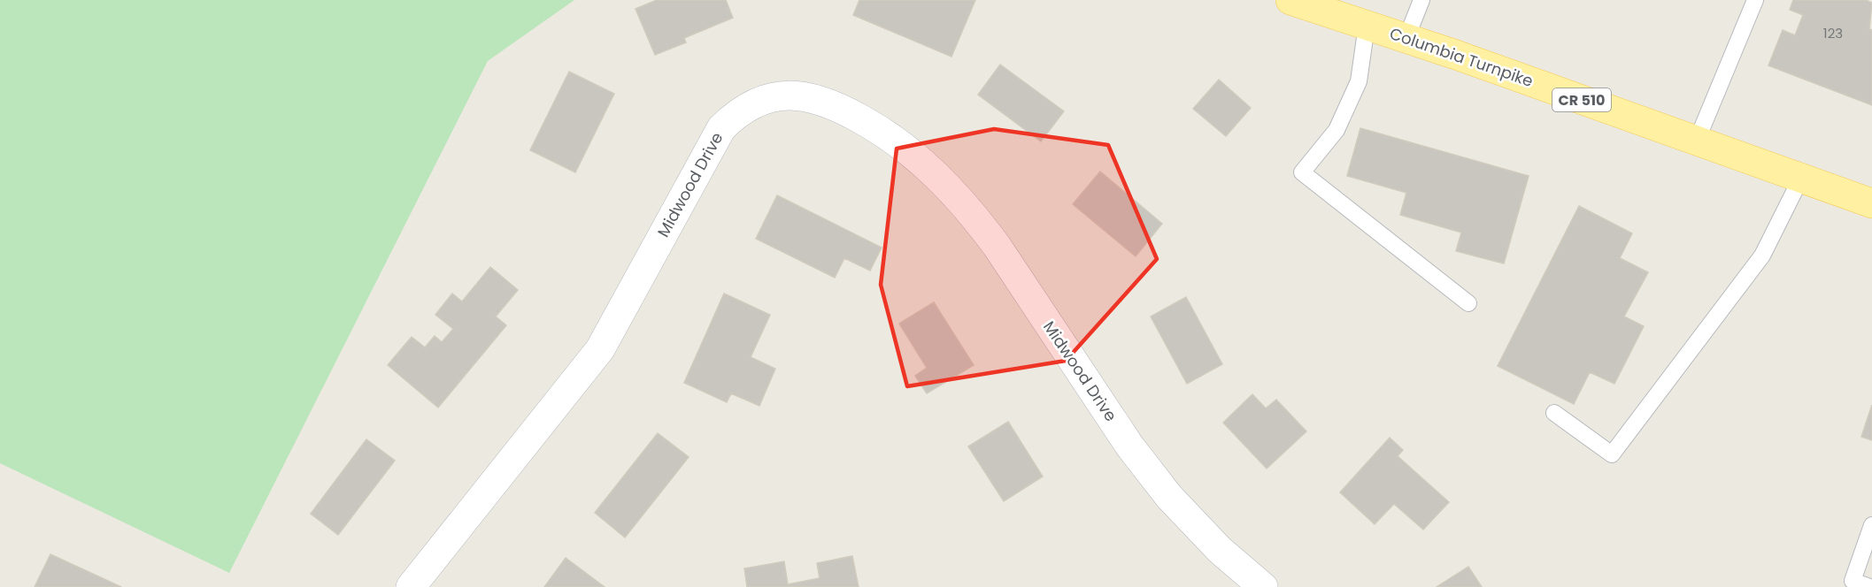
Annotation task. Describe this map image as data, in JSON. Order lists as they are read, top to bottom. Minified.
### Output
{"streets":{"main road":["Columbia Turnpike","CR 510"],"street":["Midwood Drive"]},"house_numbers":["123"]}
